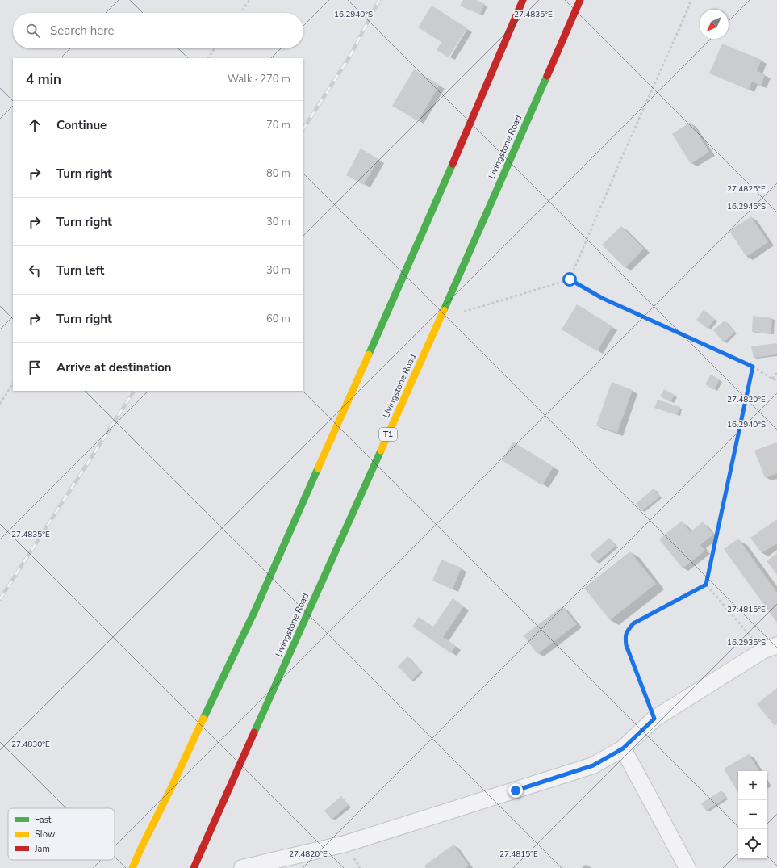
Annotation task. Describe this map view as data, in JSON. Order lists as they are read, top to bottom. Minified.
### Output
{"streets":{"main road":["Livingstone Road","T1"]},"legend":["Fast","Slow","Jam"],"north":"bottom left","page":{"search":"Search here","heading":["4 min","Walk · 270 m"],"list":[["Continue","70 m"],["Turn right","80 m"],["Turn right","30 m"],["Turn left","30 m"],["Turn right","60 m"],"Arrive at destination"],"map_buttons":["+","−"]},"coordinates":["16.2940°S","27.4835°E","27.4825°E","16.2945°S","27.4820°E","27.4815°E","16.2935°S","27.4830°E"]}
